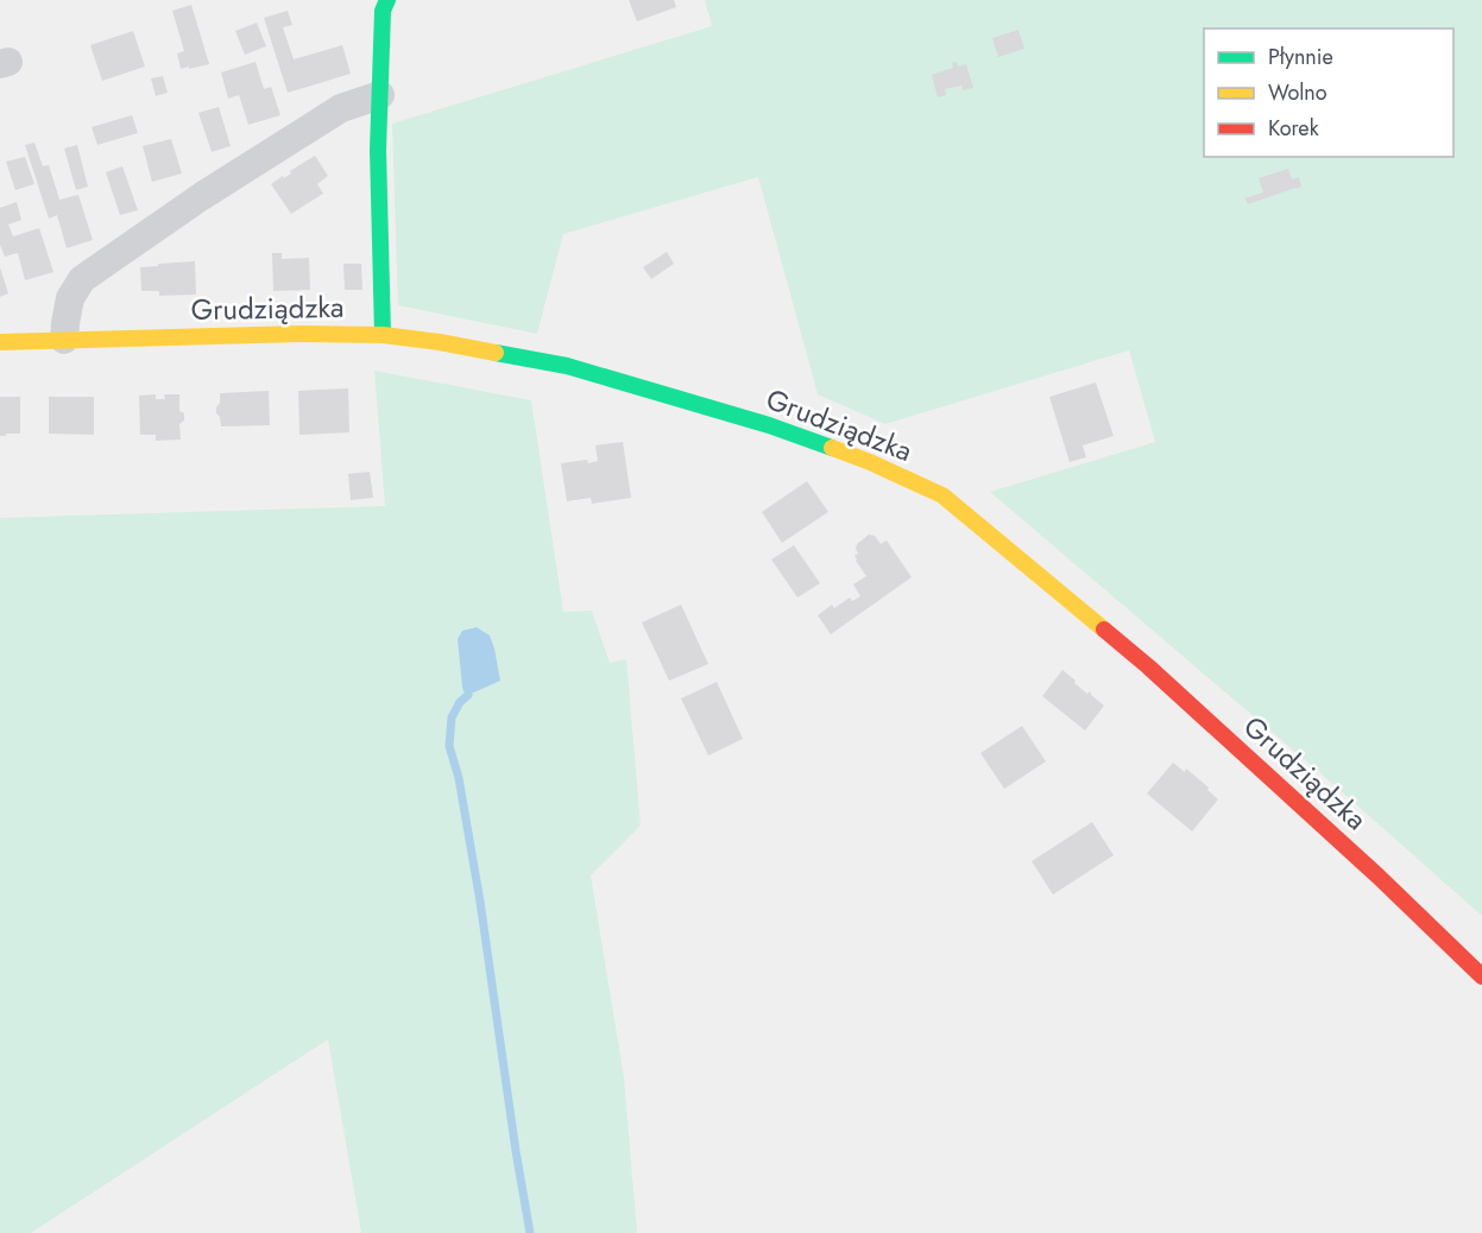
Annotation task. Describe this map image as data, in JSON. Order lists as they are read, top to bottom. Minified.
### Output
{"streets":{"street":["Grudziądzka"]},"legend":["Płynnie","Wolno","Korek"]}
